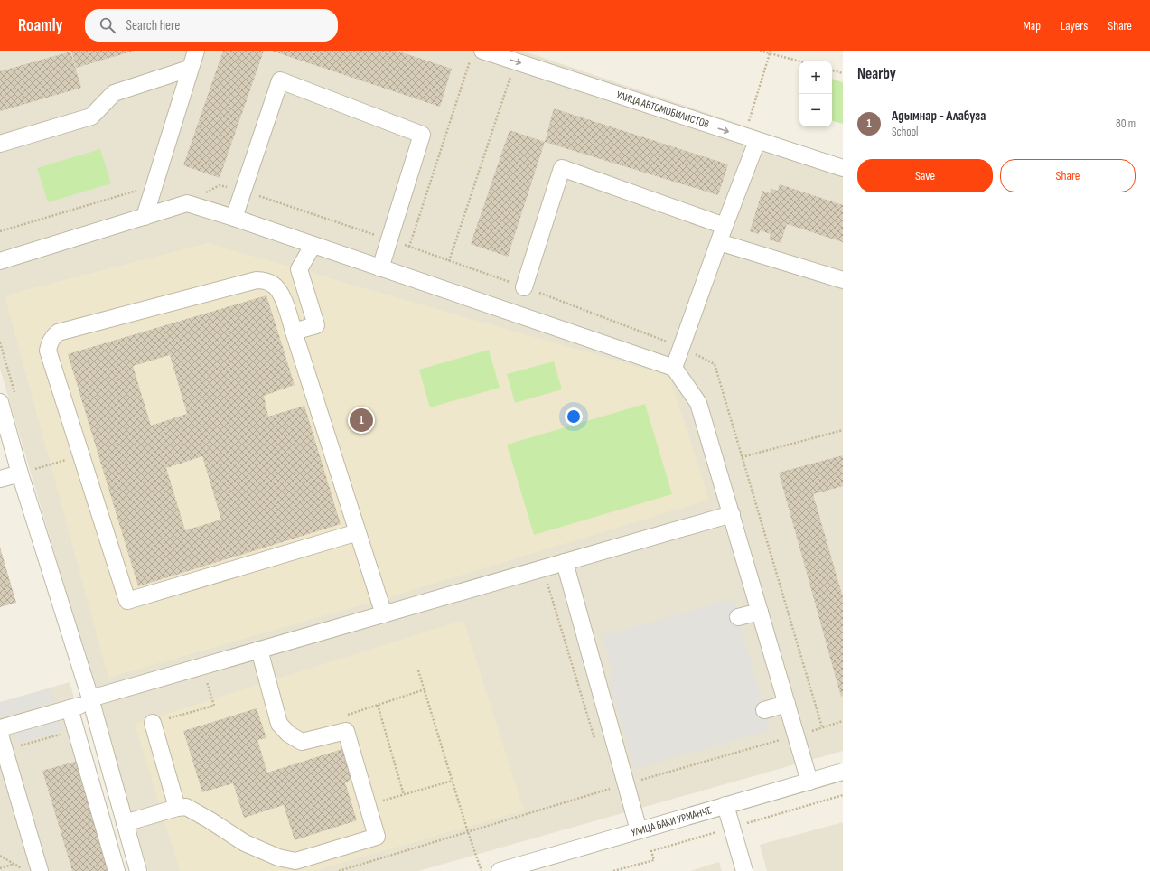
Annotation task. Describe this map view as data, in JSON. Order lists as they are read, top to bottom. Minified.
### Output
{"streets":{"street":["УЛИЦА АВТОМОБИЛИСТОВ","УЛИЦА БАКИ УРМАНЧЕ"]},"one_way":["УЛИЦА АВТОМОБИЛИСТОВ"],"page":{"header":"Roamly","search":"Search here","nav":["Map","Layers","Share"],"heading":"Nearby","map_buttons":["+","−"],"list":[{"mark":"1","name":"Адымнар - Алабуга","note":"School","value":"80 m"}],"buttons":["Save","Share"],"pins":"1"}}
